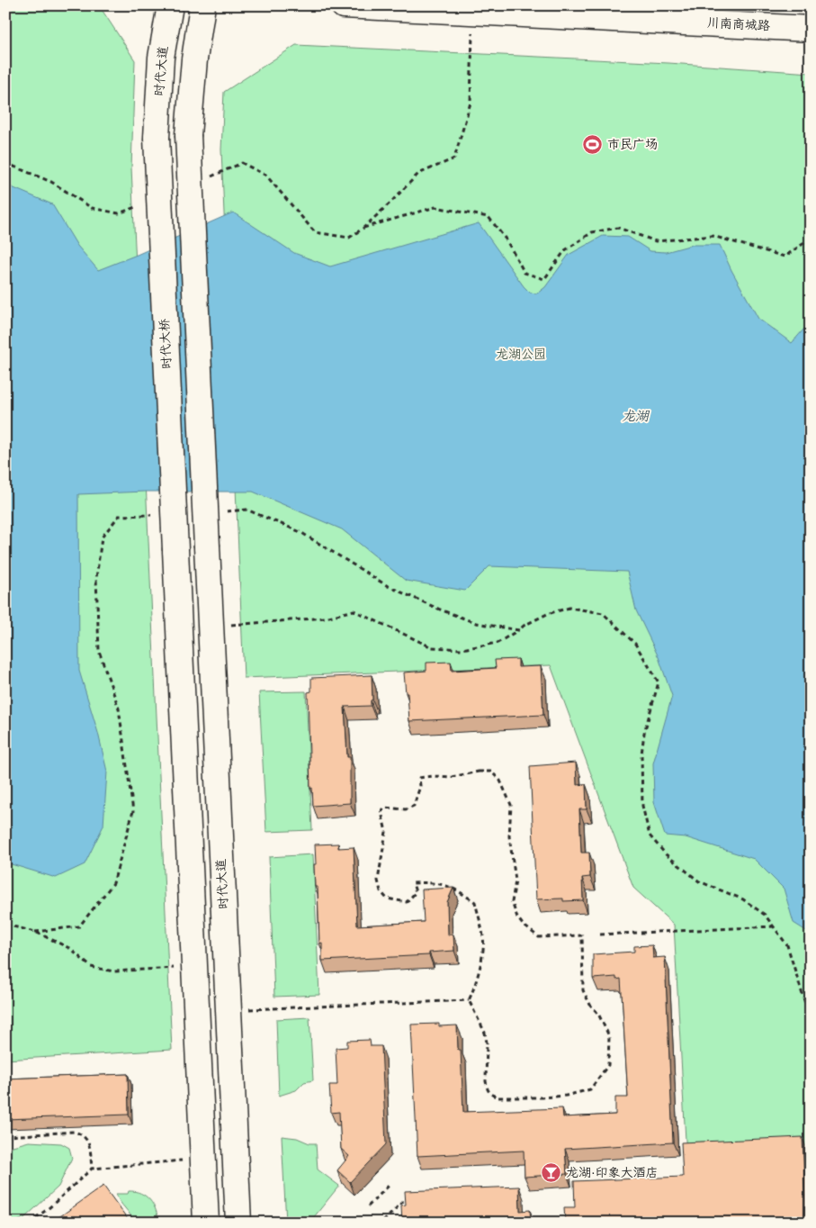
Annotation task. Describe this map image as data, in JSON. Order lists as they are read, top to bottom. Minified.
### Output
{"streets":{"main road":["川南商城路","时代大道","时代大桥"]},"crossings":[["时代大道","时代大桥"]],"water":["龙湖"],"parks":["龙湖公园"],"places":{"sports":["市民广场"],"bar":["龙湖·印象大酒店"]}}
